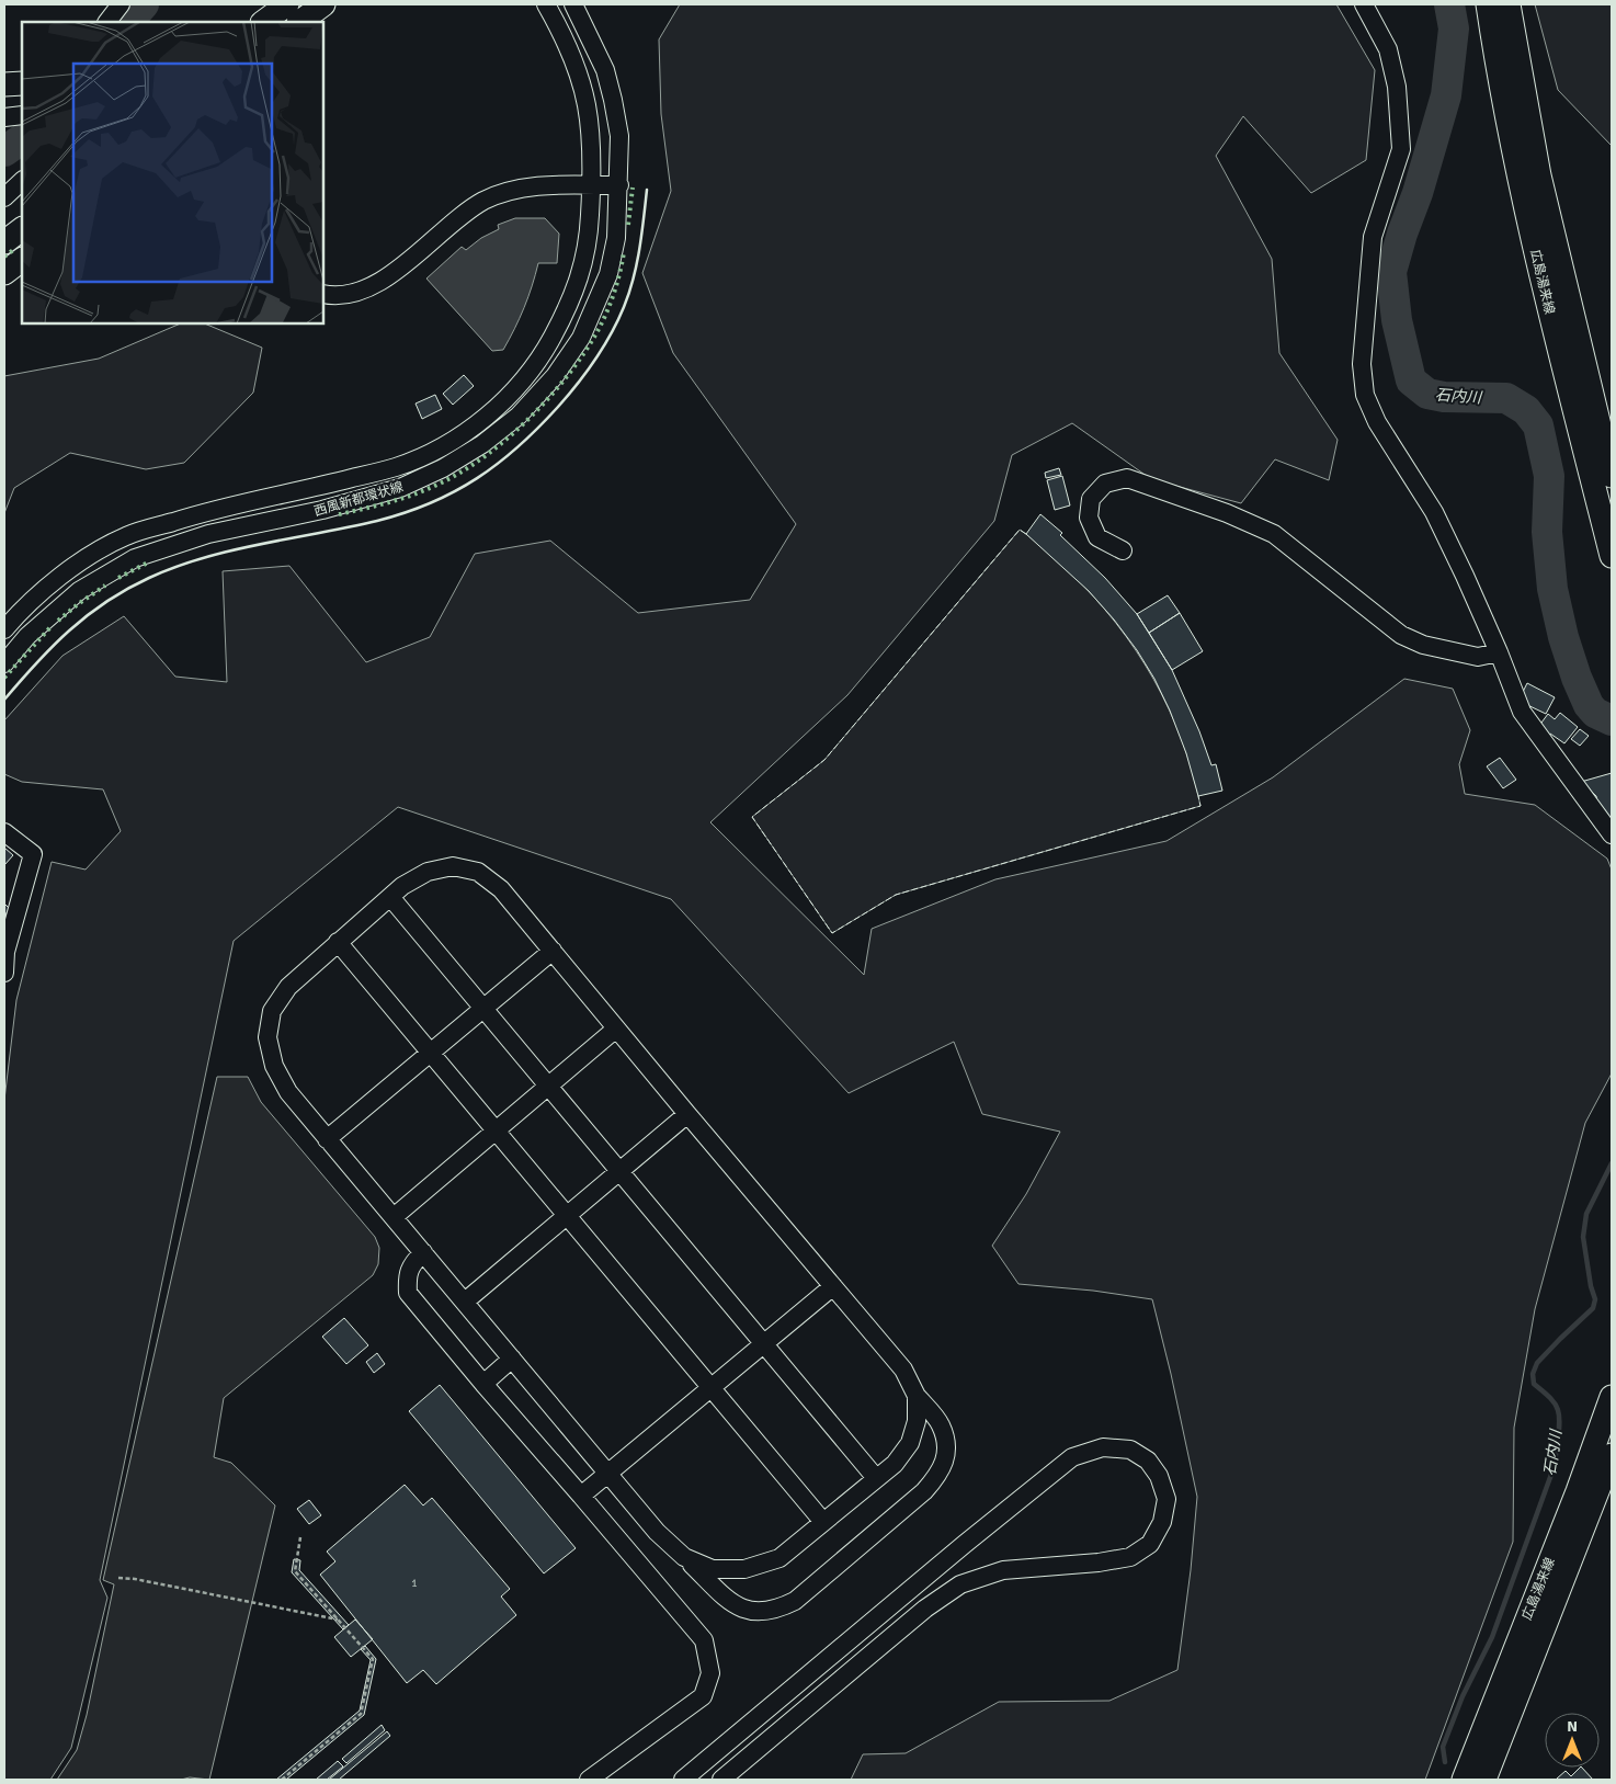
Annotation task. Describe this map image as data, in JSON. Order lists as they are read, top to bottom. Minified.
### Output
{"streets":{"main road":["広島湯来線"],"street":["西風新都環状線"]},"water":["石内川"],"house_numbers":["1"],"north":"top"}
